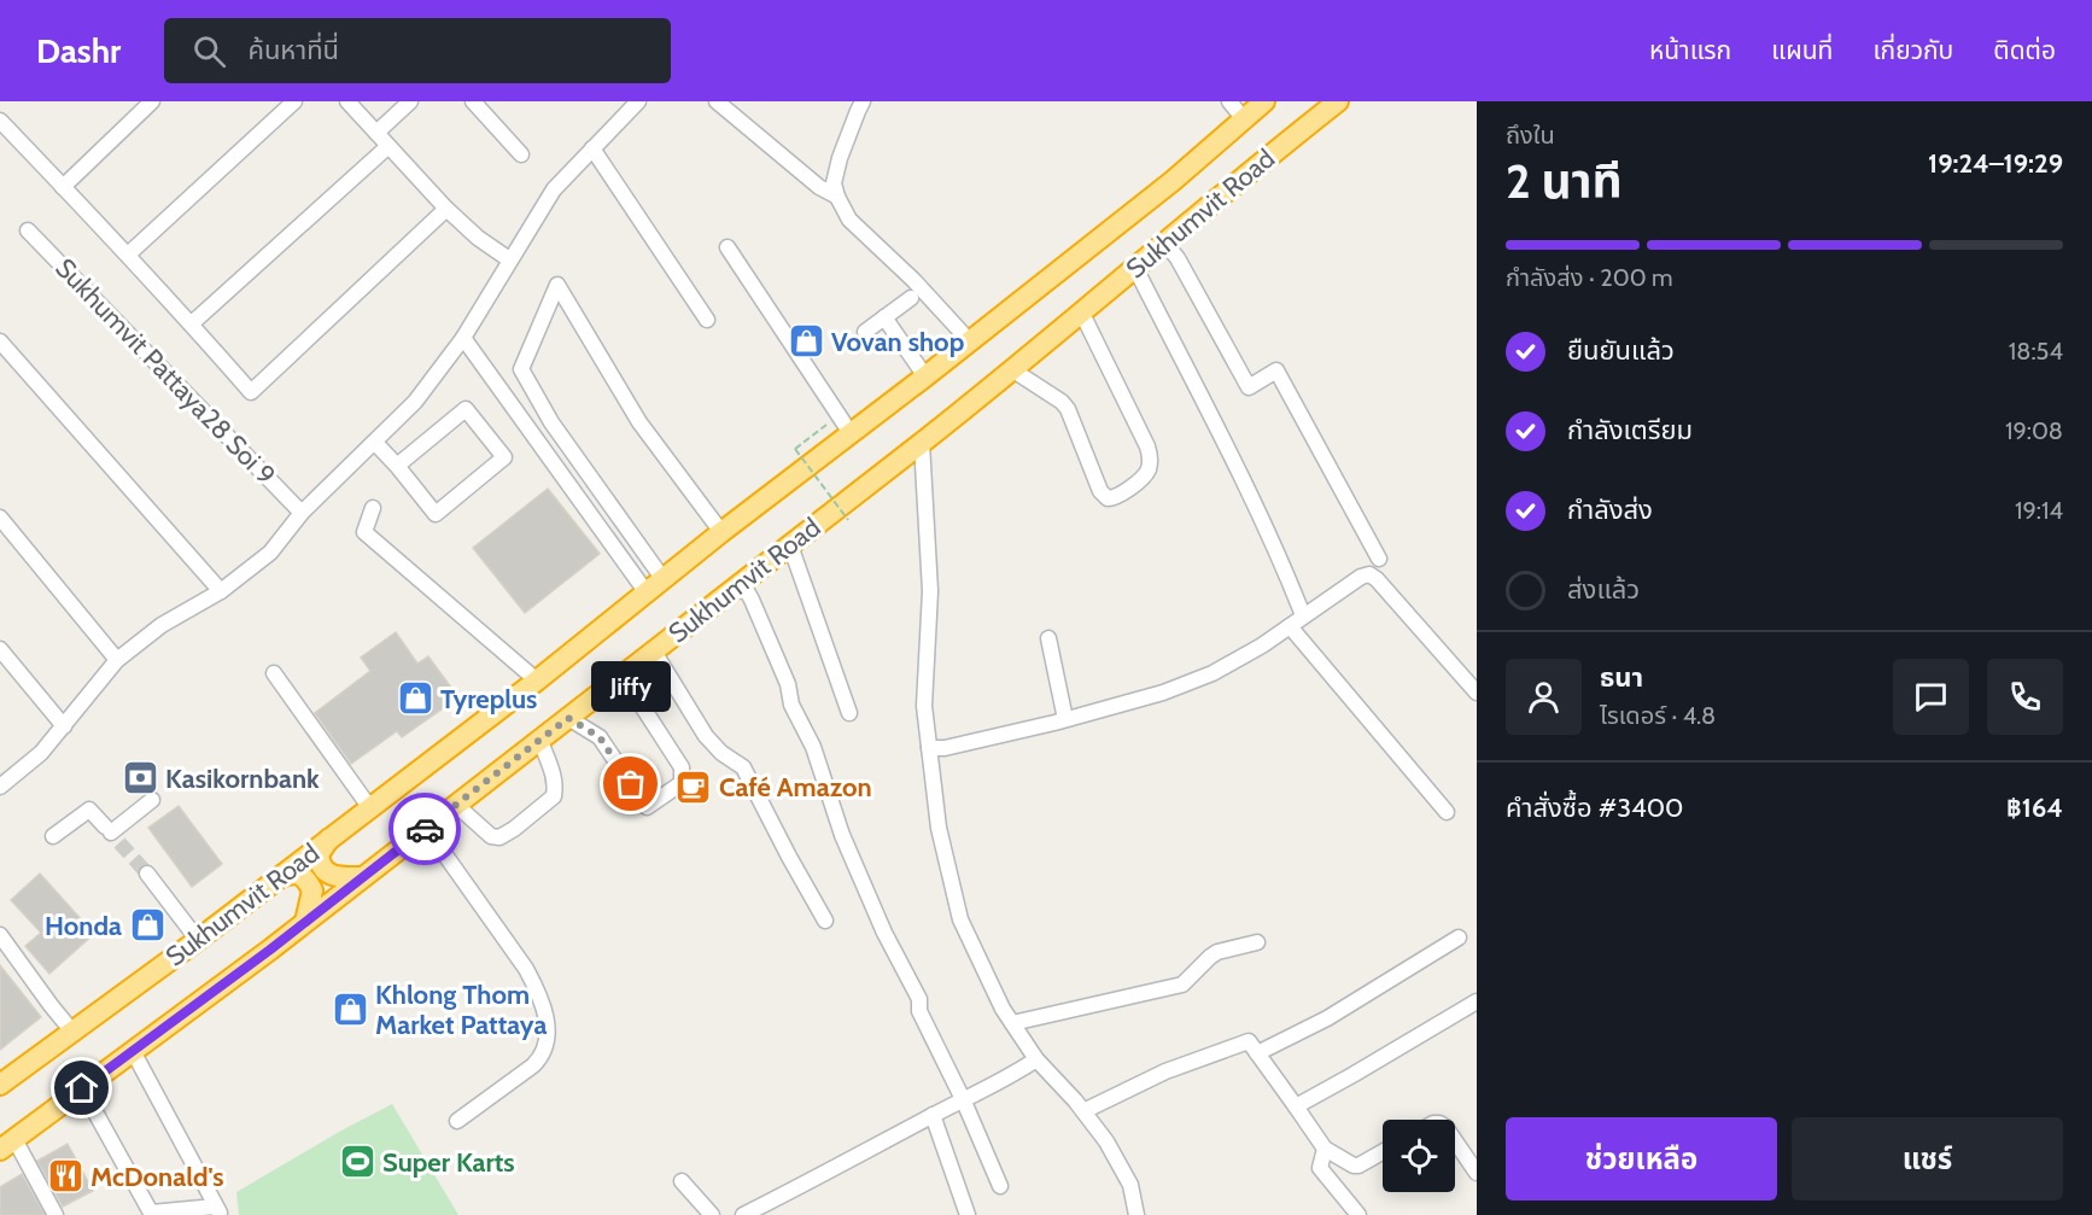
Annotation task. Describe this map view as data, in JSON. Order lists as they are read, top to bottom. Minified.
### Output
{"streets":{"highway":["Sukhumvit Road"],"street":["Sukhumvit Pattaya28 Soi 9"]},"places":{"shop":["Vovan shop","Tyreplus","Honda","Khlong Thom Market Pattaya"],"bank":["Kasikornbank"],"other":["Jiffy"],"cafe":["Café Amazon"],"sports":["Super Karts"],"restaurant":["McDonald's"]},"page":{"header":"Dashr","search":"ค้นหาที่นี่","nav":["หน้าแรก","แผนที่","เกี่ยวกับ","ติดต่อ"],"heading":["2 นาที","ถึงใน","19:24–19:29"],"panel":["ธนา","ไรเดอร์ · 4.8","คำสั่งซื้อ #3400","฿164"],"bar":"กำลังส่ง · 200 m","list":[["ยืนยันแล้ว","18:54"],["กำลังเตรียม","19:08"],["กำลังส่ง","19:14"],"ส่งแล้ว"],"bubble":"Jiffy","buttons":["ช่วยเหลือ","แชร์"]}}
